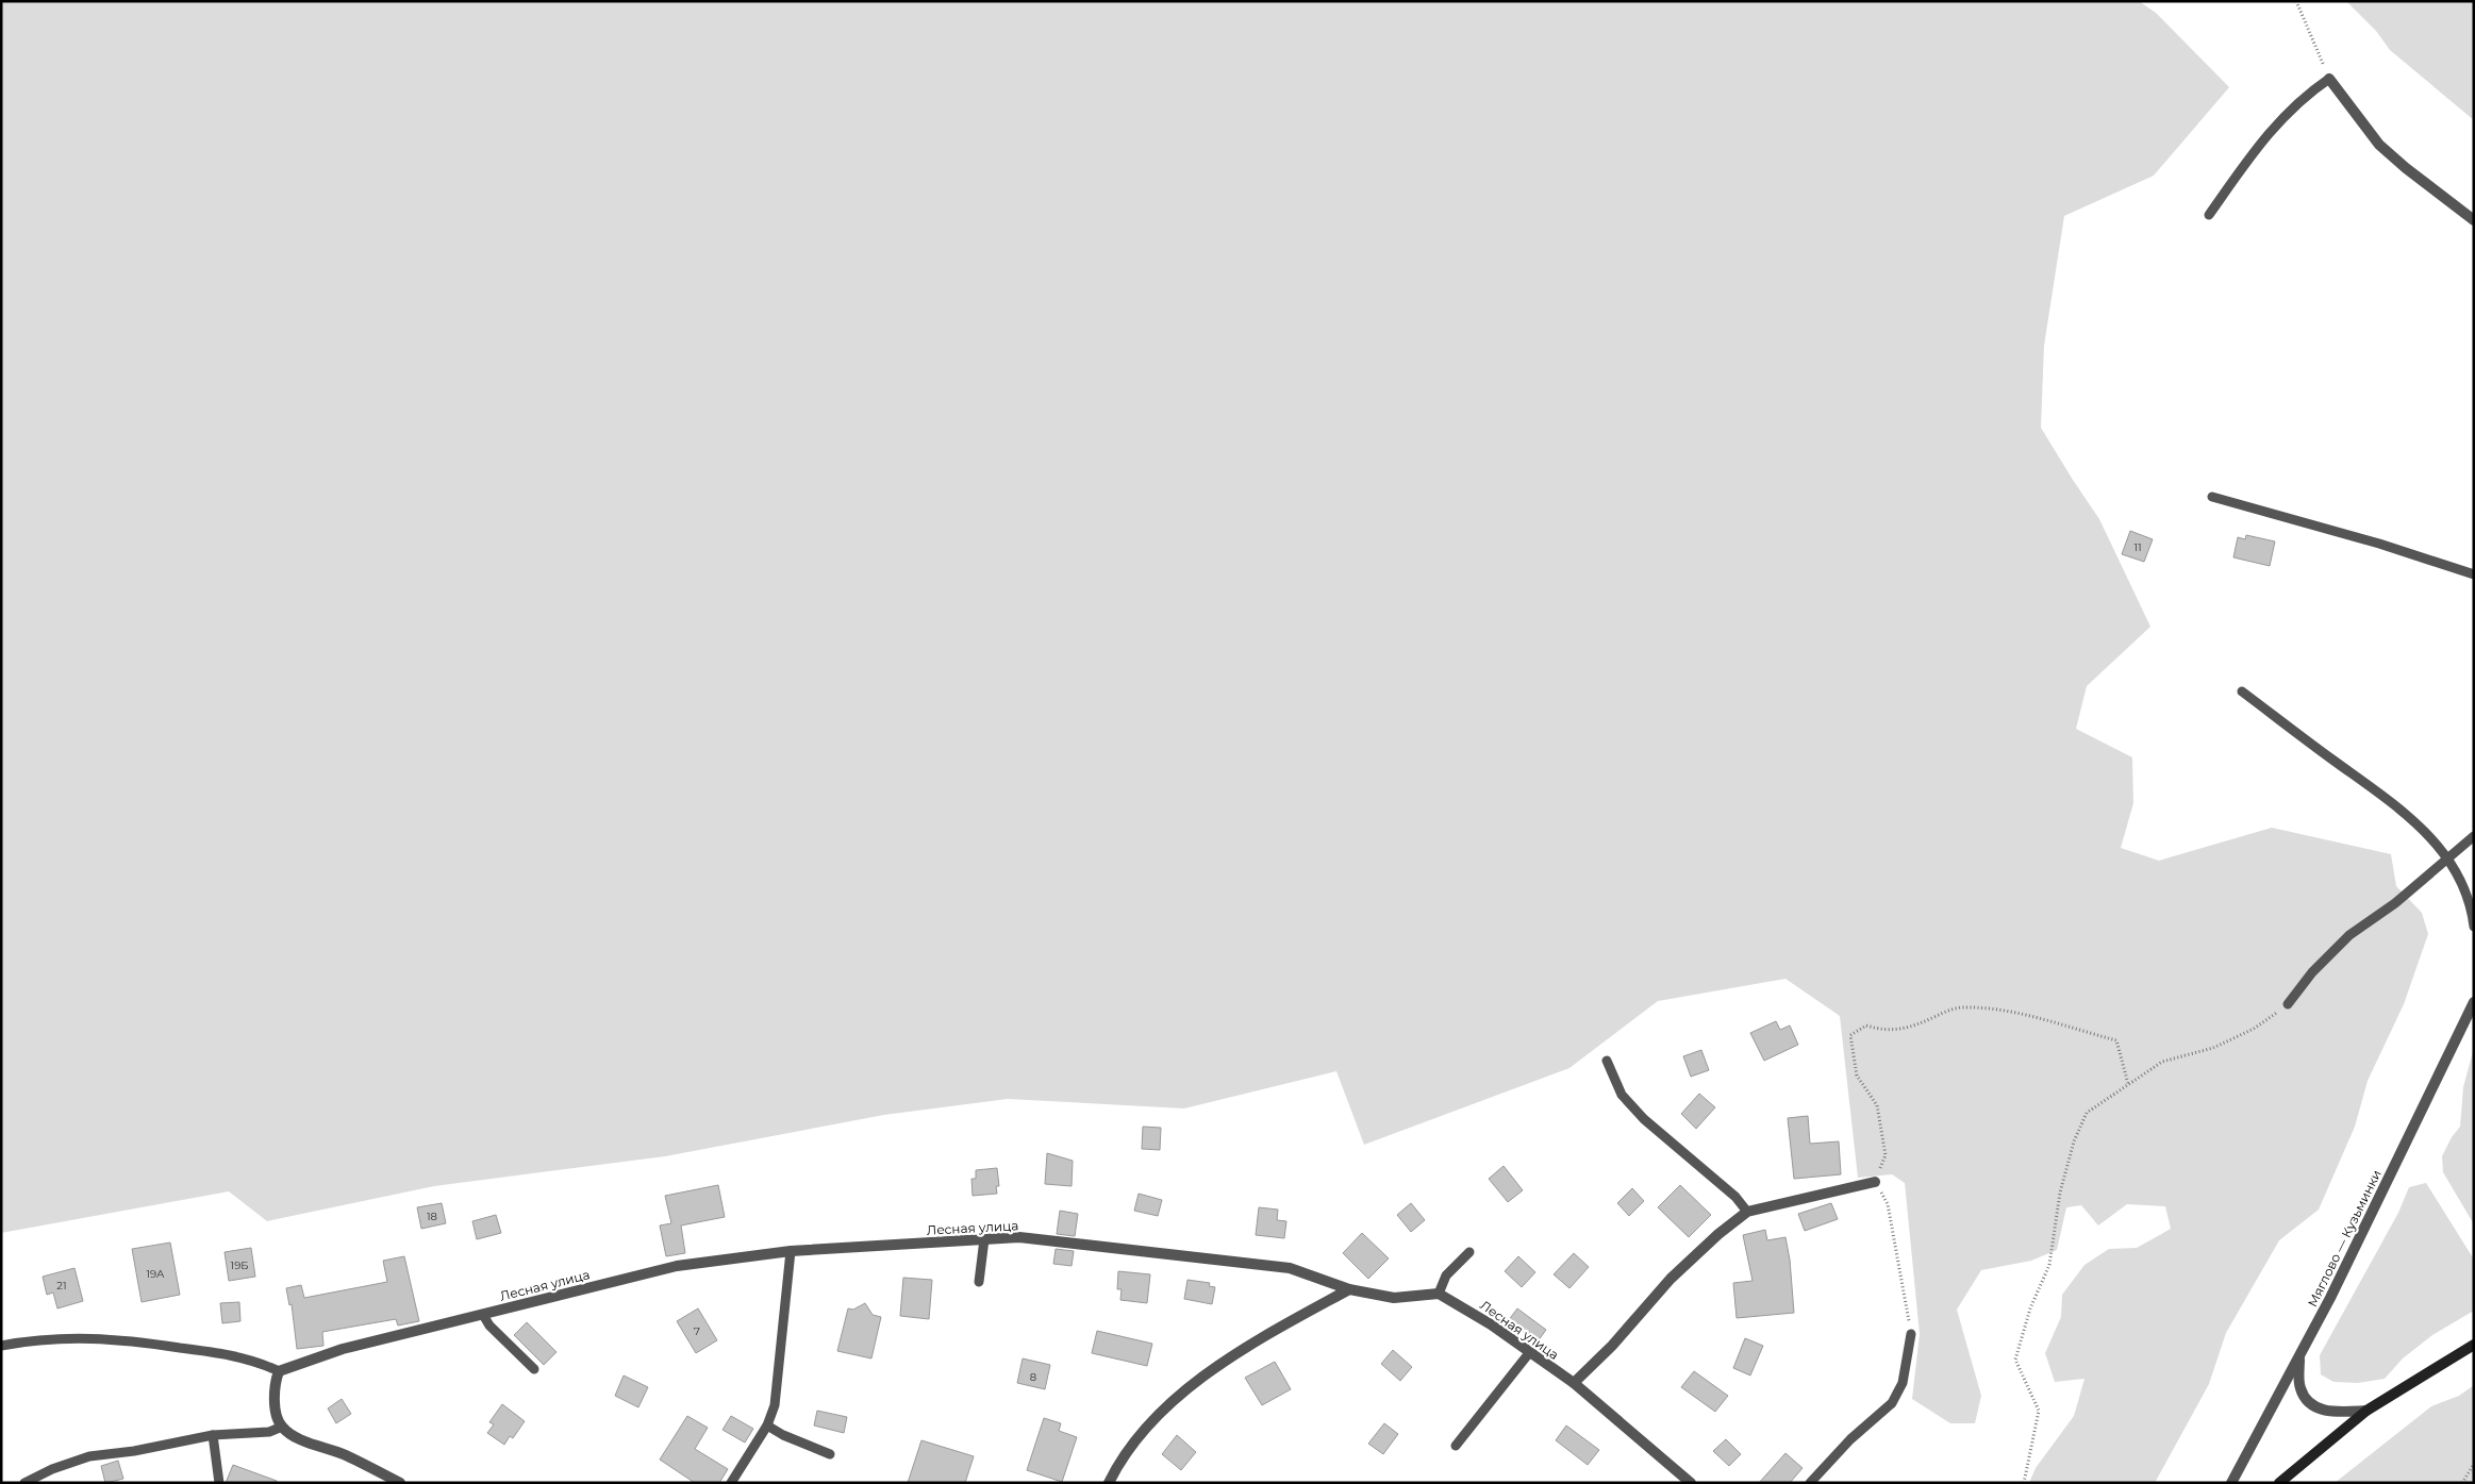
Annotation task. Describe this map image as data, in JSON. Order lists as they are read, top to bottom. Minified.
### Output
{"streets":{"street":["Лесная улица","Мяглово — Кузьминки"]},"house_numbers":["11","18","19Б","19А","21","7","8"]}
